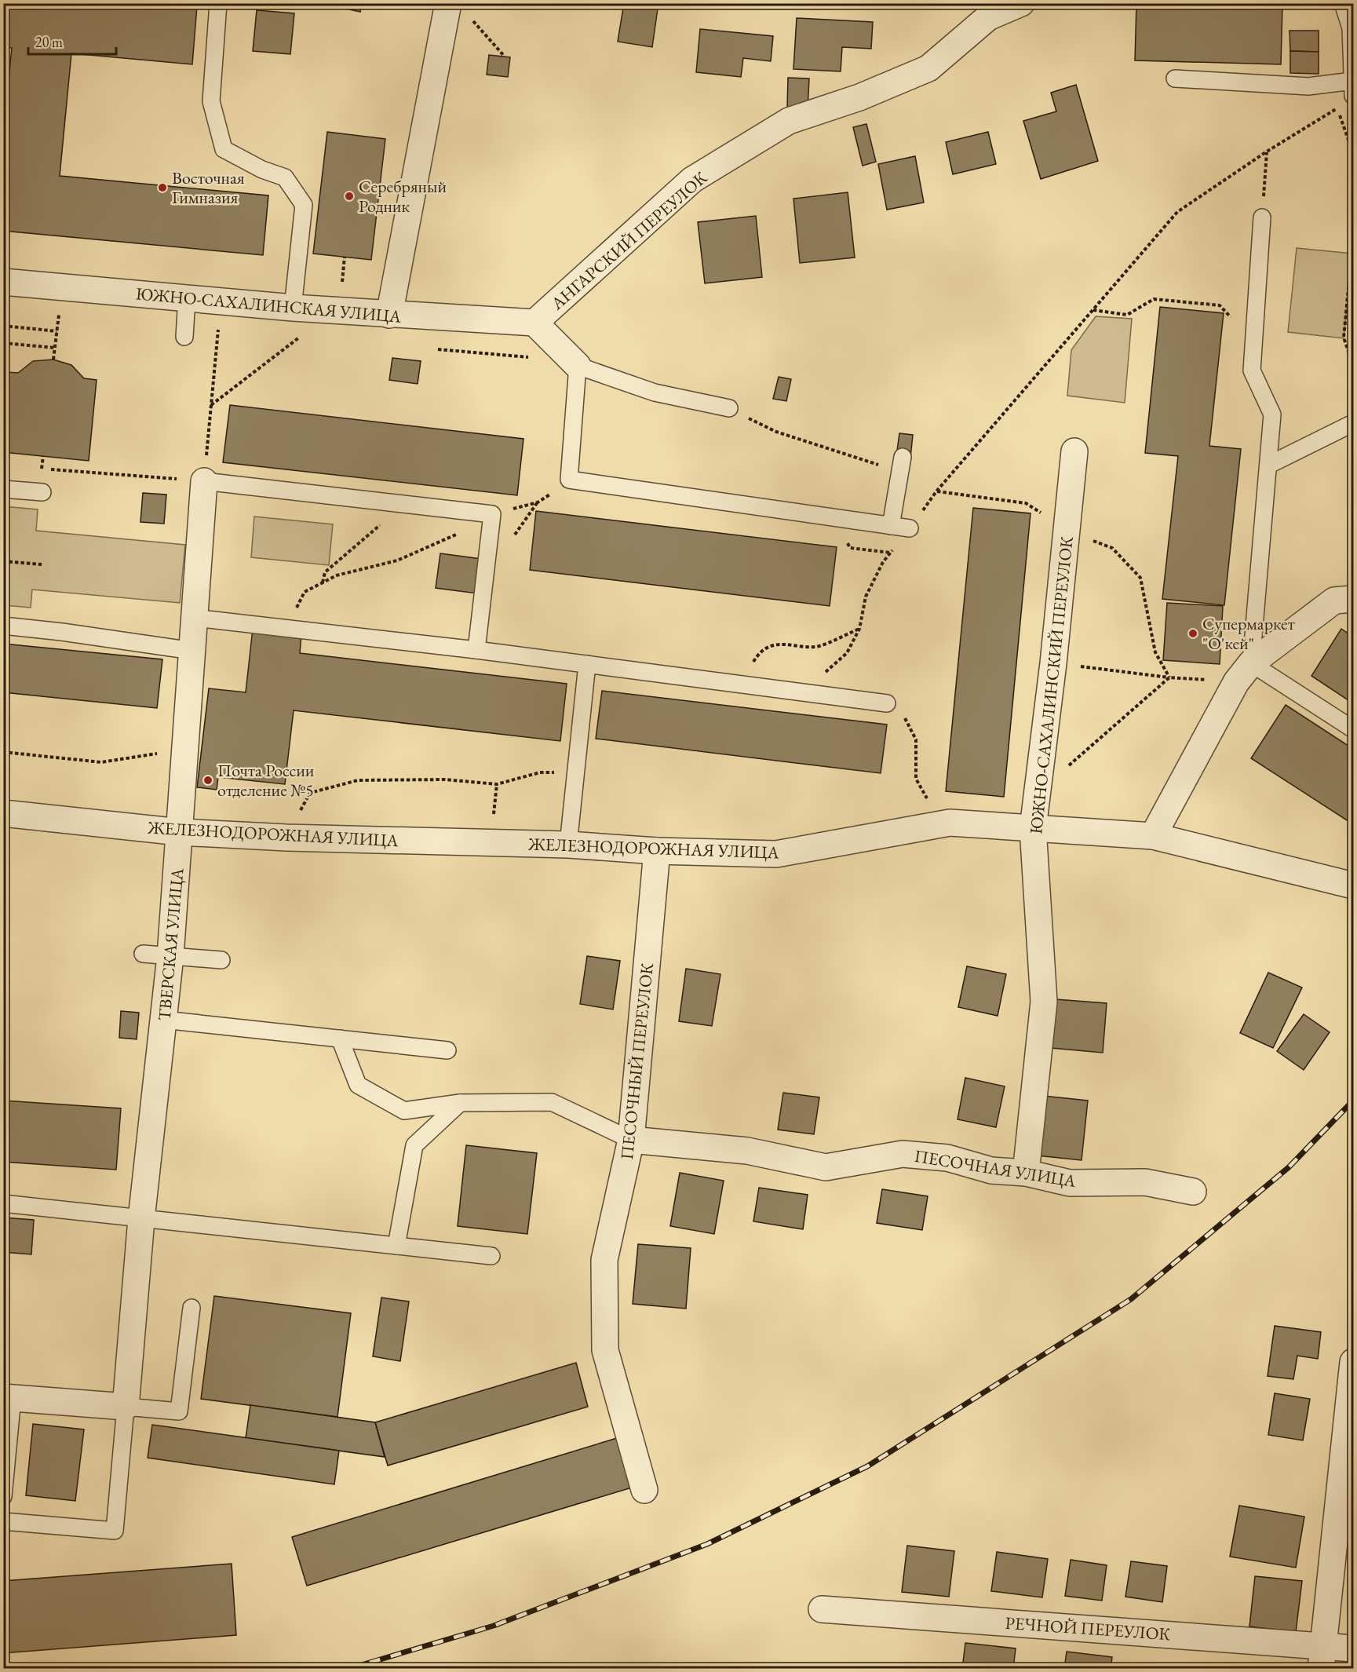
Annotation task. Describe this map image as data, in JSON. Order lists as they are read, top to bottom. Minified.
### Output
{"streets":{"street":["АНГАРСКИЙ ПЕРЕУЛОК","ЮЖНО-САХАЛИНСКАЯ УЛИЦА","ЮЖНО-САХАЛИНСКИЙ ПЕРЕУЛОК","ЖЕЛЕЗНОДОРОЖНАЯ УЛИЦА","ТВЕРСКАЯ УЛИЦА","ПЕСОЧНЫЙ ПЕРЕУЛОК","ПЕСОЧНАЯ УЛИЦА","РЕЧНОЙ ПЕРЕУЛОК"]},"crossings":[["АНГАРСКИЙ ПЕРЕУЛОК","ЮЖНО-САХАЛИНСКАЯ УЛИЦА"],["ЮЖНО-САХАЛИНСКИЙ ПЕРЕУЛОК","ЖЕЛЕЗНОДОРОЖНАЯ УЛИЦА"],["ЮЖНО-САХАЛИНСКИЙ ПЕРЕУЛОК","ПЕСОЧНАЯ УЛИЦА"],["ЖЕЛЕЗНОДОРОЖНАЯ УЛИЦА","ТВЕРСКАЯ УЛИЦА"],["ЖЕЛЕЗНОДОРОЖНАЯ УЛИЦА","ПЕСОЧНЫЙ ПЕРЕУЛОК"],["ПЕСОЧНЫЙ ПЕРЕУЛОК","ПЕСОЧНАЯ УЛИЦА"]],"places":["Восточная Гимназия","Серебряный Родник","Супермаркет \"О'кей\"","Почта России отделение №5"],"scale_bar":"20 m"}
